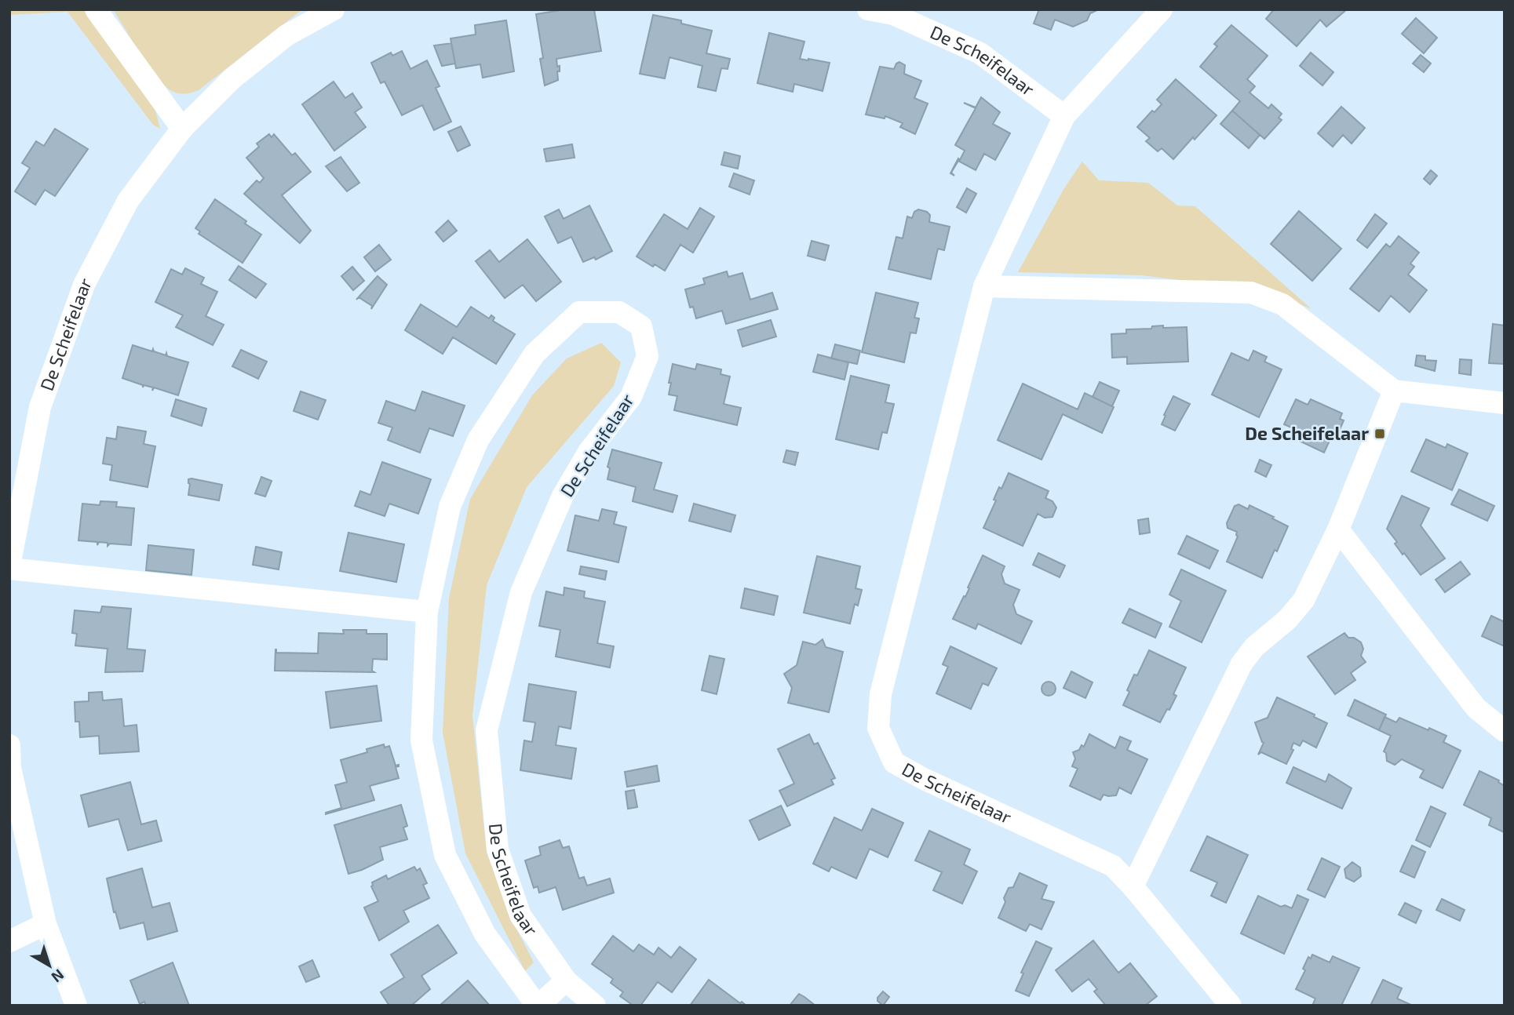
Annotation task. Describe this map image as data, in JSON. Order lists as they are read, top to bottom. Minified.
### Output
{"streets":{"street":["De Scheifelaar"]},"places":{"transit":["De Scheifelaar"]},"north":"bottom right"}
